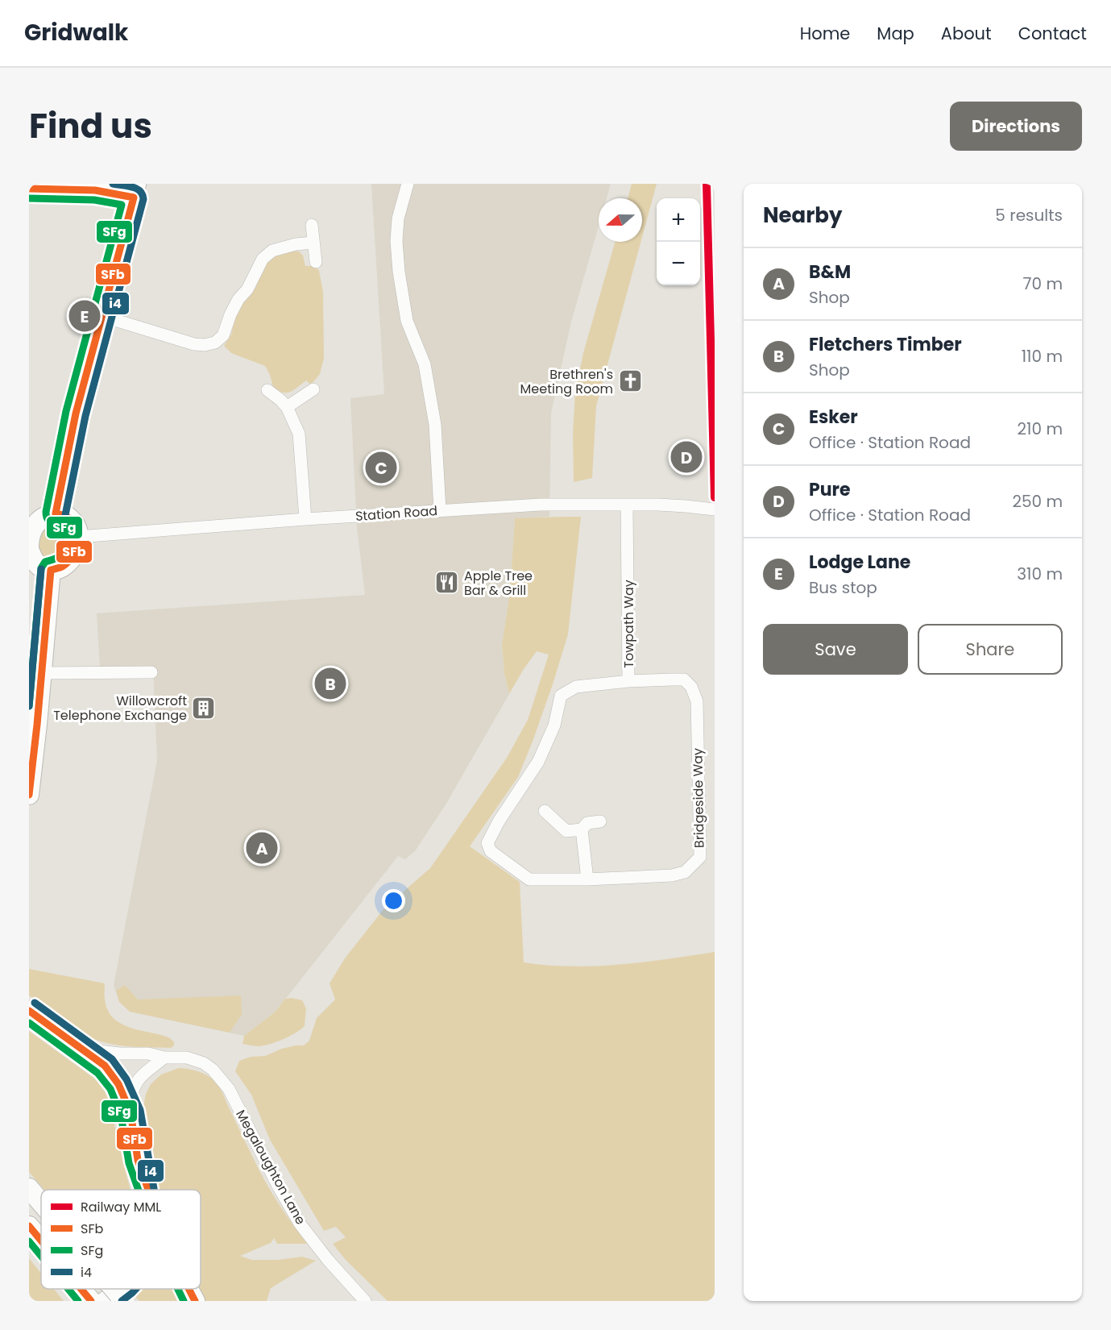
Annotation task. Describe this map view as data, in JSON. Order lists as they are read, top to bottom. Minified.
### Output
{"streets":{"street":["Station Road","Towpath Way","Bridgeside Way","Megaloughton Lane"]},"crossings":[["Station Road","Towpath Way"],["Towpath Way","Bridgeside Way"]],"places":{"church":["Brethren's Meeting Room"],"restaurant":["Apple Tree Bar & Grill"],"building":["Willowcroft Telephone Exchange"]},"lines":["rail line MML","transit line i4","transit line SFb","transit line SFg"],"legend":["Railway MML","SFb","SFg","i4"],"north":"left","page":{"header":"Gridwalk","nav":["Home","Map","About","Contact"],"title":"Find us","buttons":["Directions",["Save","Share"]],"heading":["Nearby","5 results"],"map_buttons":["+","−"],"list":[{"mark":"A","name":"B&M","note":"Shop","value":"70 m"},{"mark":"B","name":"Fletchers Timber","note":"Shop","value":"110 m"},{"mark":"C","name":"Esker","note":"Office · Station Road","value":"210 m"},{"mark":"D","name":"Pure","note":"Office · Station Road","value":"250 m"},{"mark":"E","name":"Lodge Lane","note":"Bus stop","value":"310 m"}],"pins":["E","D","C","B","A"]}}
